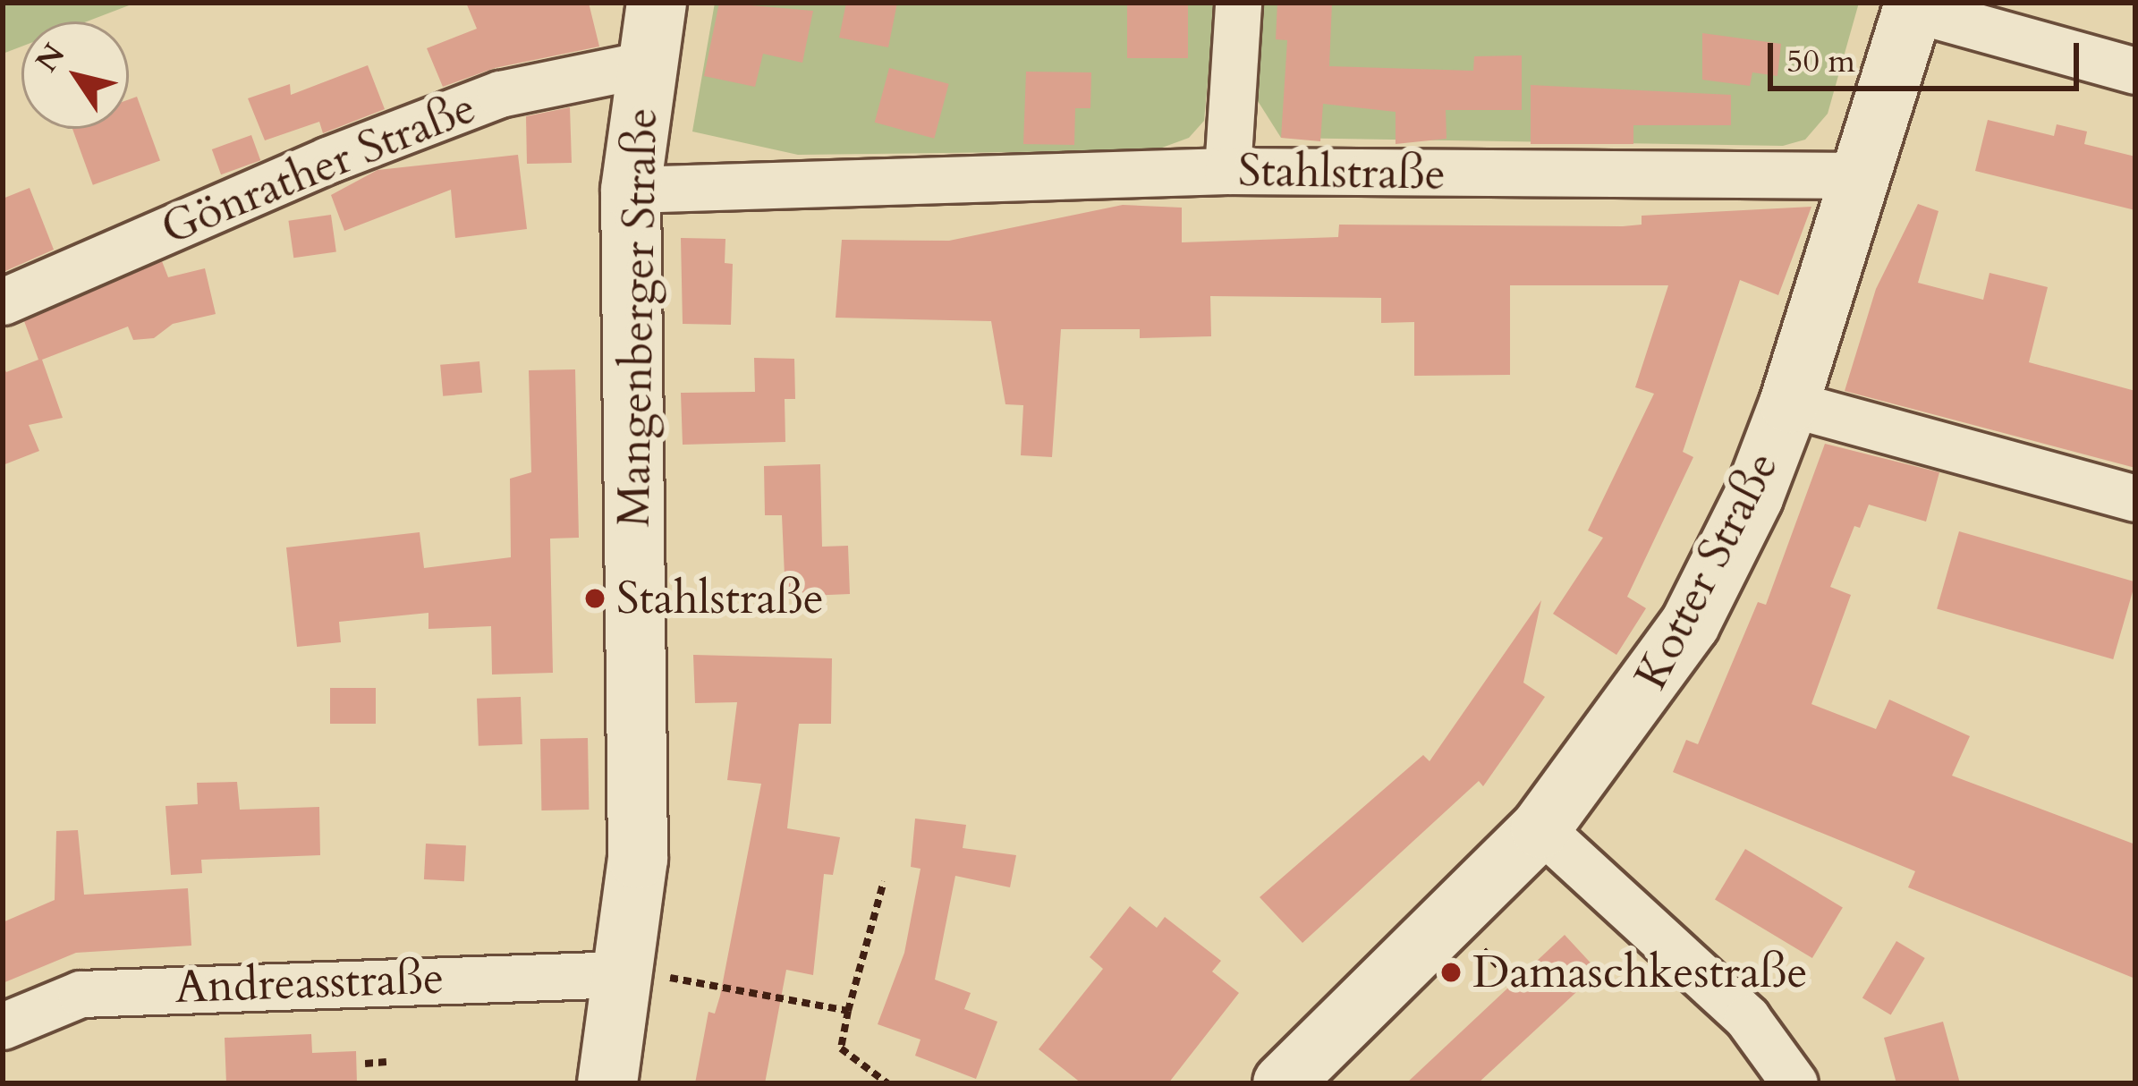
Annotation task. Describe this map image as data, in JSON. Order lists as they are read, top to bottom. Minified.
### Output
{"streets":{"street":["Gönrather Straße","Stahlstraße","Mangenberger Straße","Kotter Straße","Andreasstraße"]},"crossings":[["Gönrather Straße","Mangenberger Straße"],["Stahlstraße","Mangenberger Straße"],["Stahlstraße","Kotter Straße"],["Mangenberger Straße","Andreasstraße"]],"places":["Stahlstraße","Damaschkestraße"],"scale_bar":"50 m","north":"top left"}
